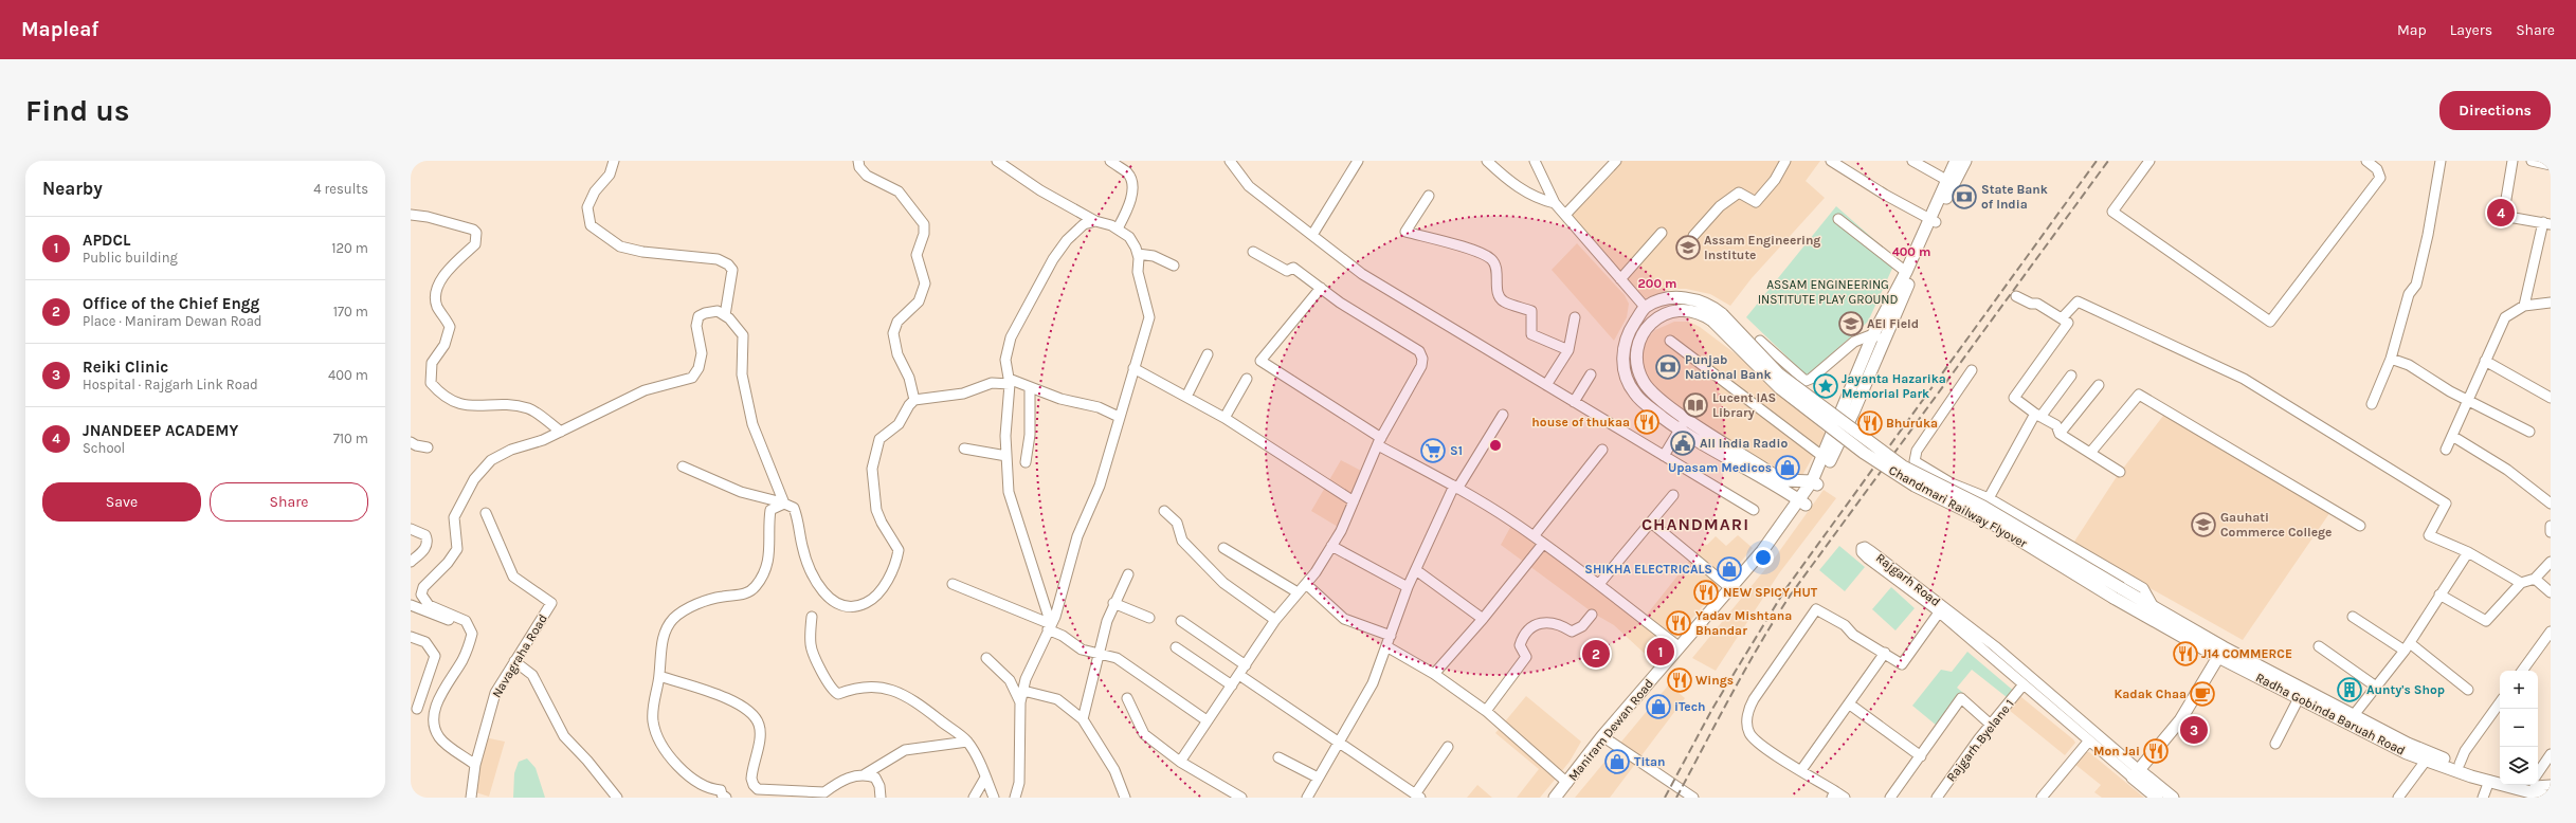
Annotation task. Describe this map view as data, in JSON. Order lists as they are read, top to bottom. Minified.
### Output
{"streets":{"main road":["Chandmari Railway Flyover","Rajgarh Road","Radha Gobinda Baruah Road","Maniram Dewan Road"],"street":["Navagraha Road","Rajgarh Byelane 1"]},"crossings":[["Chandmari Railway Flyover","Radha Gobinda Baruah Road"],["Rajgarh Road","Rajgarh Byelane 1"]],"districts":["CHANDMARI"],"parks":["ASSAM ENGINEERING INSTITUTE PLAY GROUND"],"places":{"bank":["State Bank of India","Punjab National Bank"],"school or university":["Assam Engineering Institute","AEI Field","Gauhati Commerce College"],"place":["Jayanta Hazarika Memorial Park"],"library":["Lucent IAS Library"],"restaurant":["house of thukaa","Bhuruka","NEW SPICY HUT","Yadav Mishtana Bhandar","J14 COMMERCE","Wings","Mon Jai"],"public building":["All India Radio"],"supermarket":["S1"],"shop":["Upasam Medicos","SHIKHA ELECTRICALS","iTech","Titan"],"building":["Aunty's Shop"],"cafe":["Kadak Chaa"]},"page":{"header":"Mapleaf","nav":["Map","Layers","Share"],"buttons":["Directions",["Save","Share"]],"title":"Find us","heading":["Nearby","4 results"],"pins":["4","1","2","3"],"list":[{"mark":"1","name":"APDCL","note":"Public building","value":"120 m"},{"mark":"2","name":"Office of the Chief Engg","note":"Place · Maniram Dewan Road","value":"170 m"},{"mark":"3","name":"Reiki Clinic","note":"Hospital · Rajgarh Link Road","value":"400 m"},{"mark":"4","name":"JNANDEEP ACADEMY","note":"School","value":"710 m"}],"map_buttons":["+","−"]},"rings":["400 m","200 m"]}
